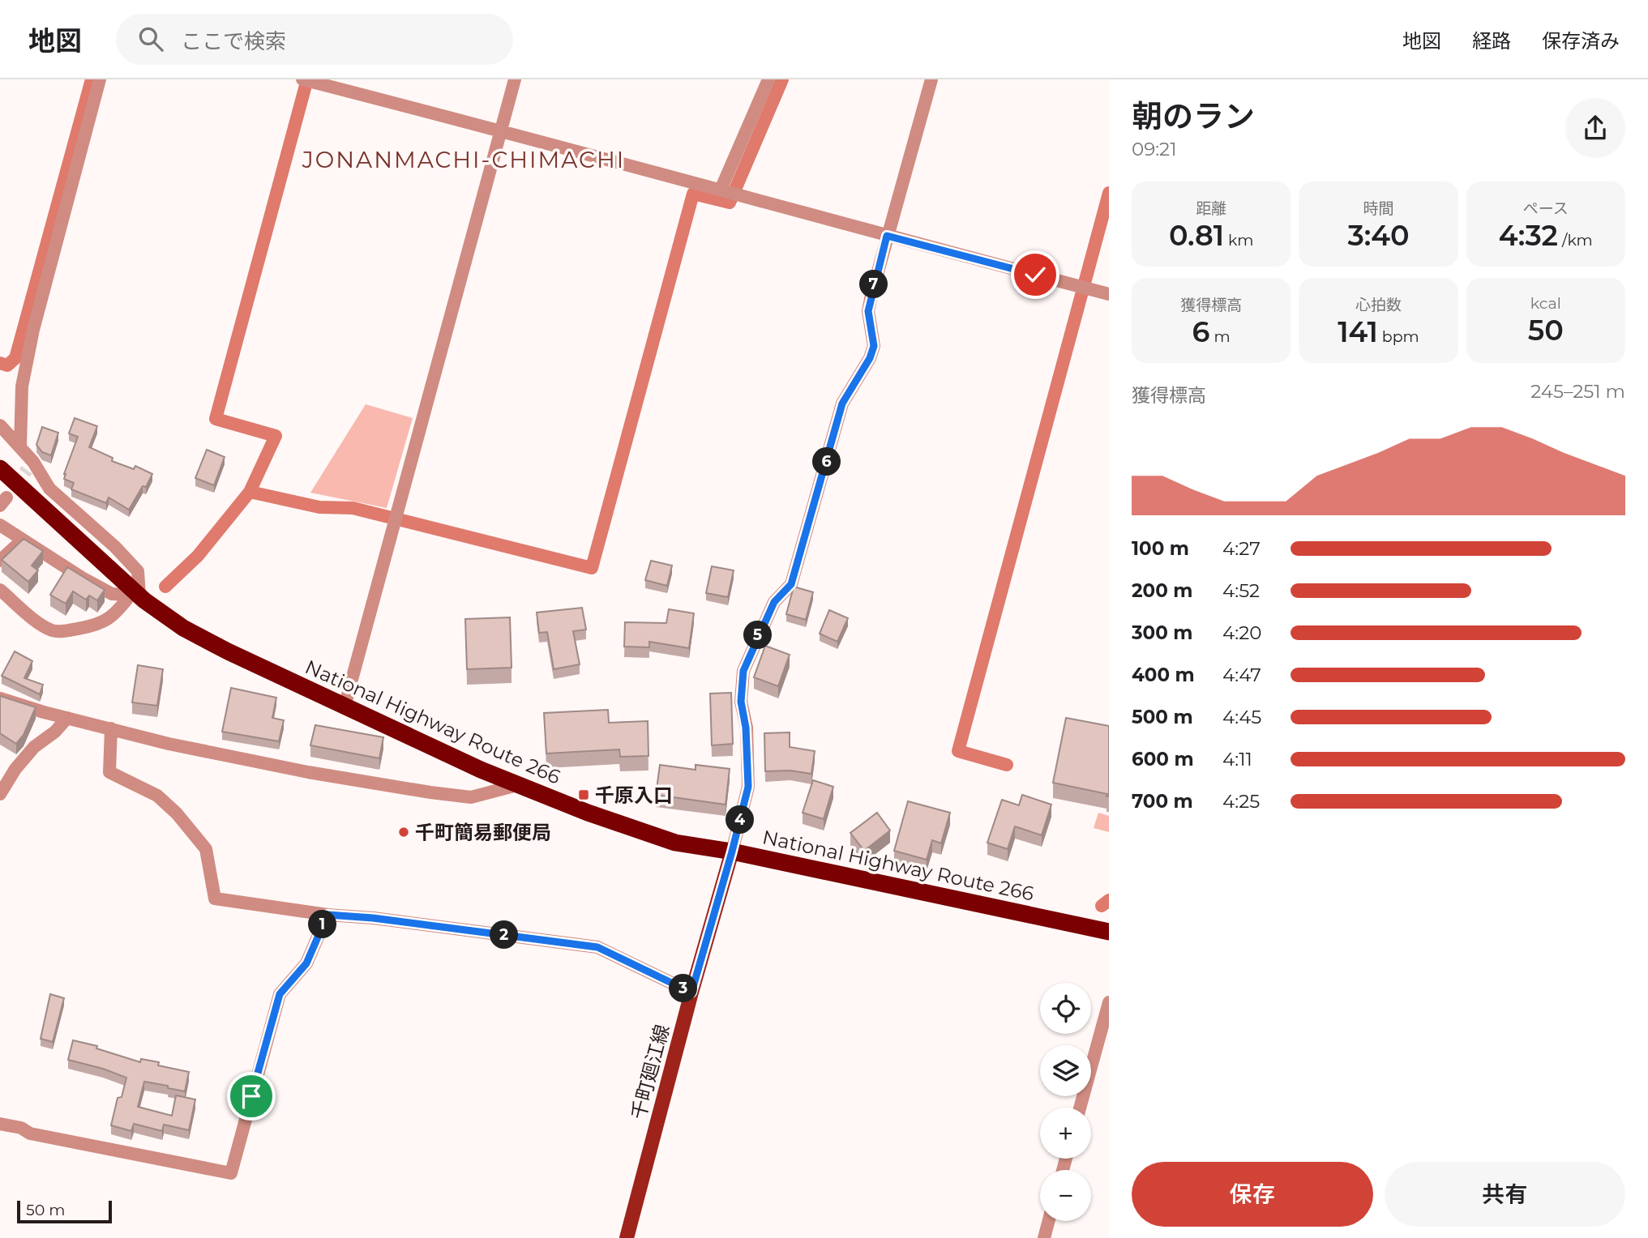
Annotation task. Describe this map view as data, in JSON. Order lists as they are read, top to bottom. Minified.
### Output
{"streets":{"highway":["National Highway Route 266"],"main road":["千町廻江線"]},"crossings":[["National Highway Route 266","千町廻江線"]],"districts":["JONANMACHI-CHIMACHI"],"places":{"transit":["千原入口"],"other":["千町簡易郵便局"]},"scale_bar":"50 m","page":{"header":"地図","search":"ここで検索","nav":["地図","経路","保存済み"],"heading":["朝のラン","09:21"],"stats":[["距離","0.81 km"],["時間","3:40"],["ペース","4:32 /km"],["獲得標高","6 m"],["心拍数","141 bpm"],["kcal","50"]],"pins":["7","6","5","4","1","2","3"],"chart":["獲得標高","245–251 m"],"list":[{"name":"100 m","note":"4:27"},{"name":"200 m","note":"4:52"},{"name":"300 m","note":"4:20"},{"name":"400 m","note":"4:47"},{"name":"500 m","note":"4:45"},{"name":"600 m","note":"4:11"},{"name":"700 m","note":"4:25"}],"map_buttons":["+","−"],"buttons":["保存","共有"],"scale":"50 m"}}
